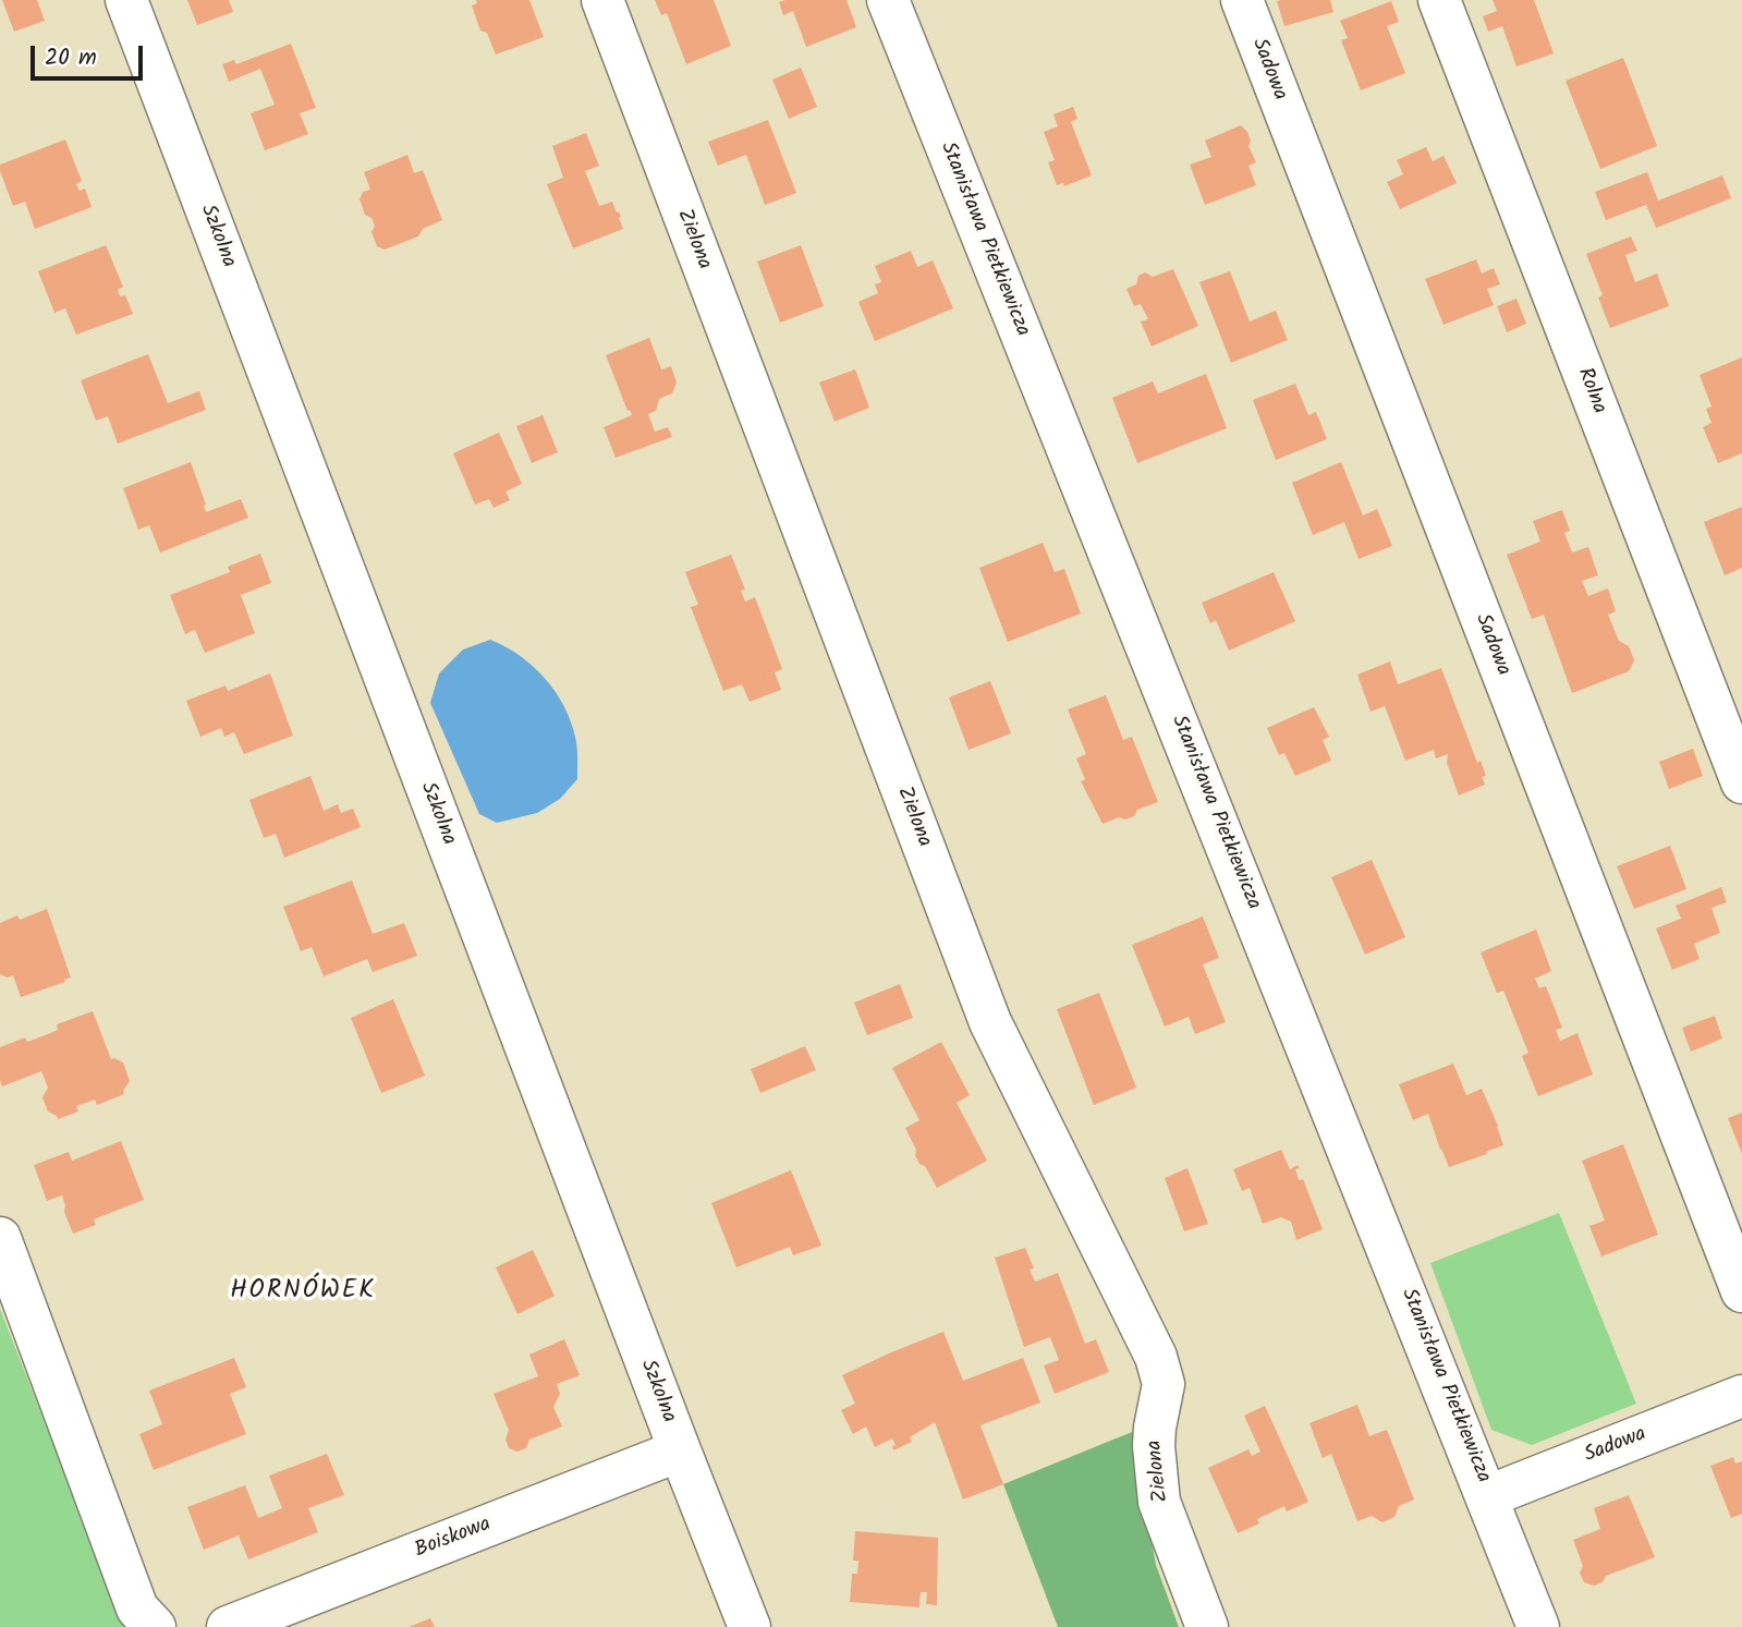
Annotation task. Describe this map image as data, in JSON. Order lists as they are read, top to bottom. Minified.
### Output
{"streets":{"street":["Sadowa","Szkolna","Zielona","Stanisława Pietkiewicza","Rolna","Boiskowa"]},"crossings":[["Sadowa","Stanisława Pietkiewicza"],["Szkolna","Boiskowa"]],"districts":["HORNÓWEK"],"scale_bar":"20 m"}
